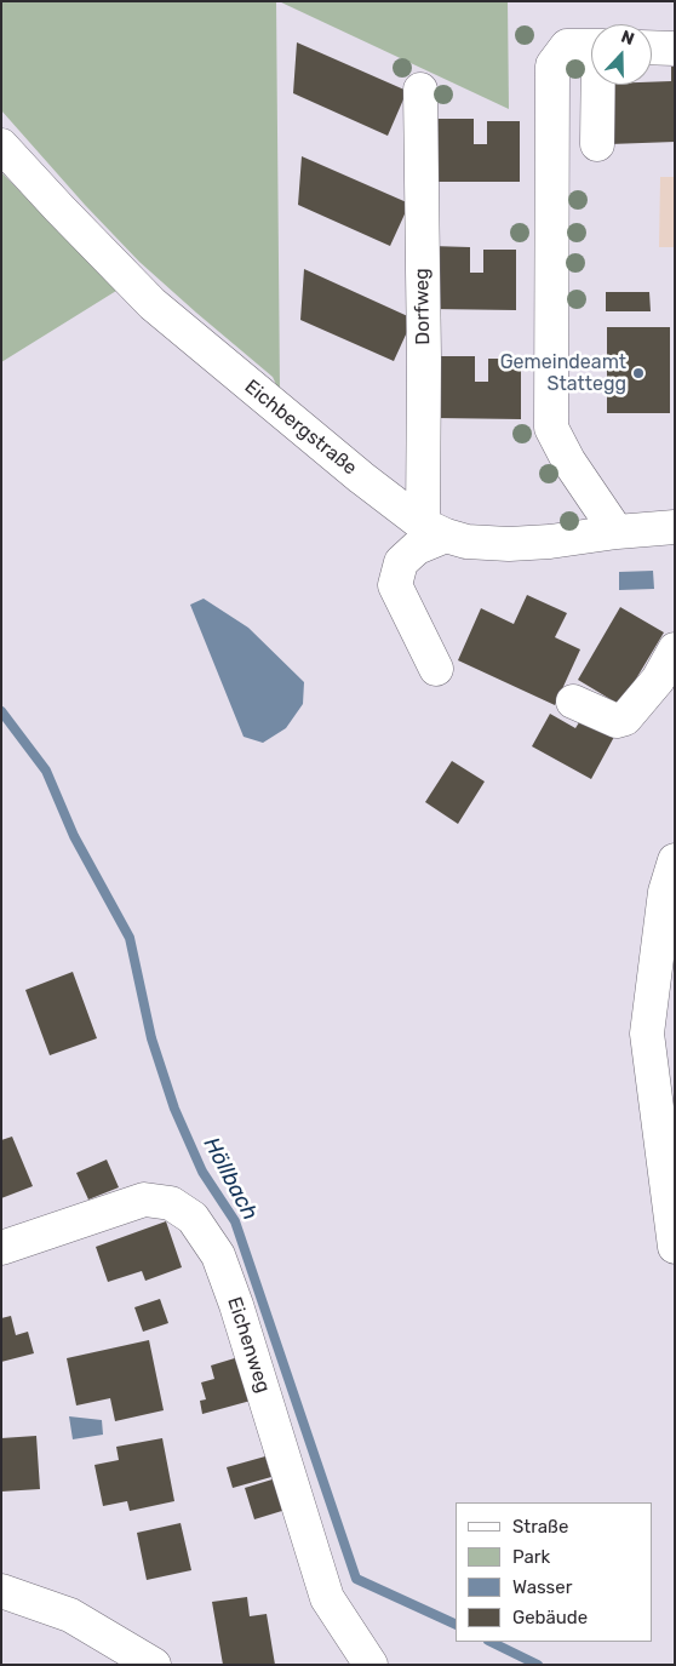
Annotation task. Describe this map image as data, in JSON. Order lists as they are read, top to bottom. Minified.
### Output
{"streets":{"street":["Dorfweg","Eichbergstraße","Eichenweg"]},"crossings":[["Dorfweg","Eichbergstraße"]],"water":["Höllbach"],"places":["Gemeindeamt Stattegg"],"legend":["Straße","Park","Wasser","Gebäude"],"north":"top"}
